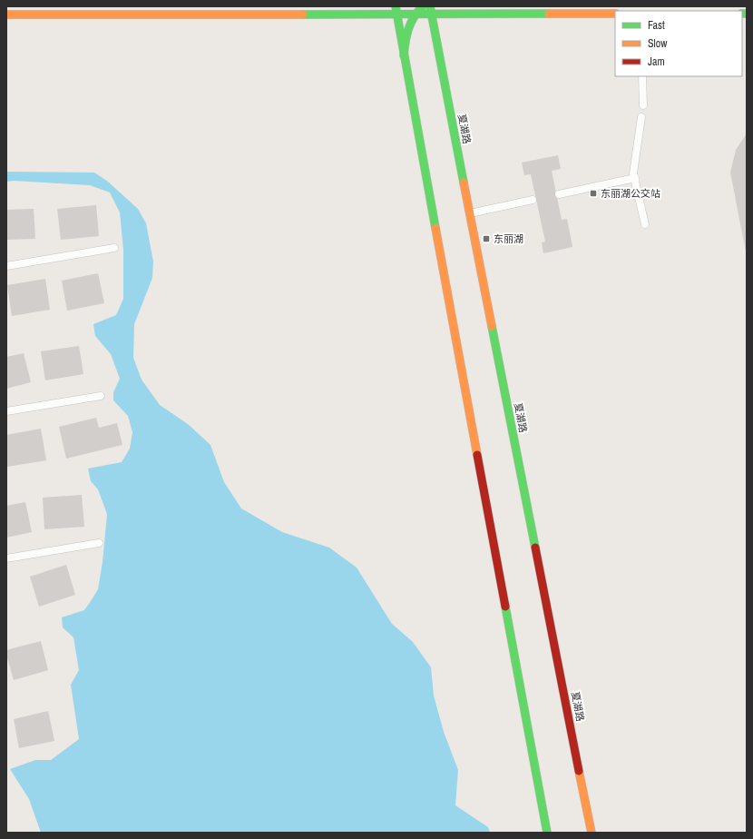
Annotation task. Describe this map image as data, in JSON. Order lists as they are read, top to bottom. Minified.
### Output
{"streets":{"main road":["夏湖路"]},"places":{"transit":["东丽湖公交站","东丽湖"]},"legend":["Fast","Slow","Jam"]}
